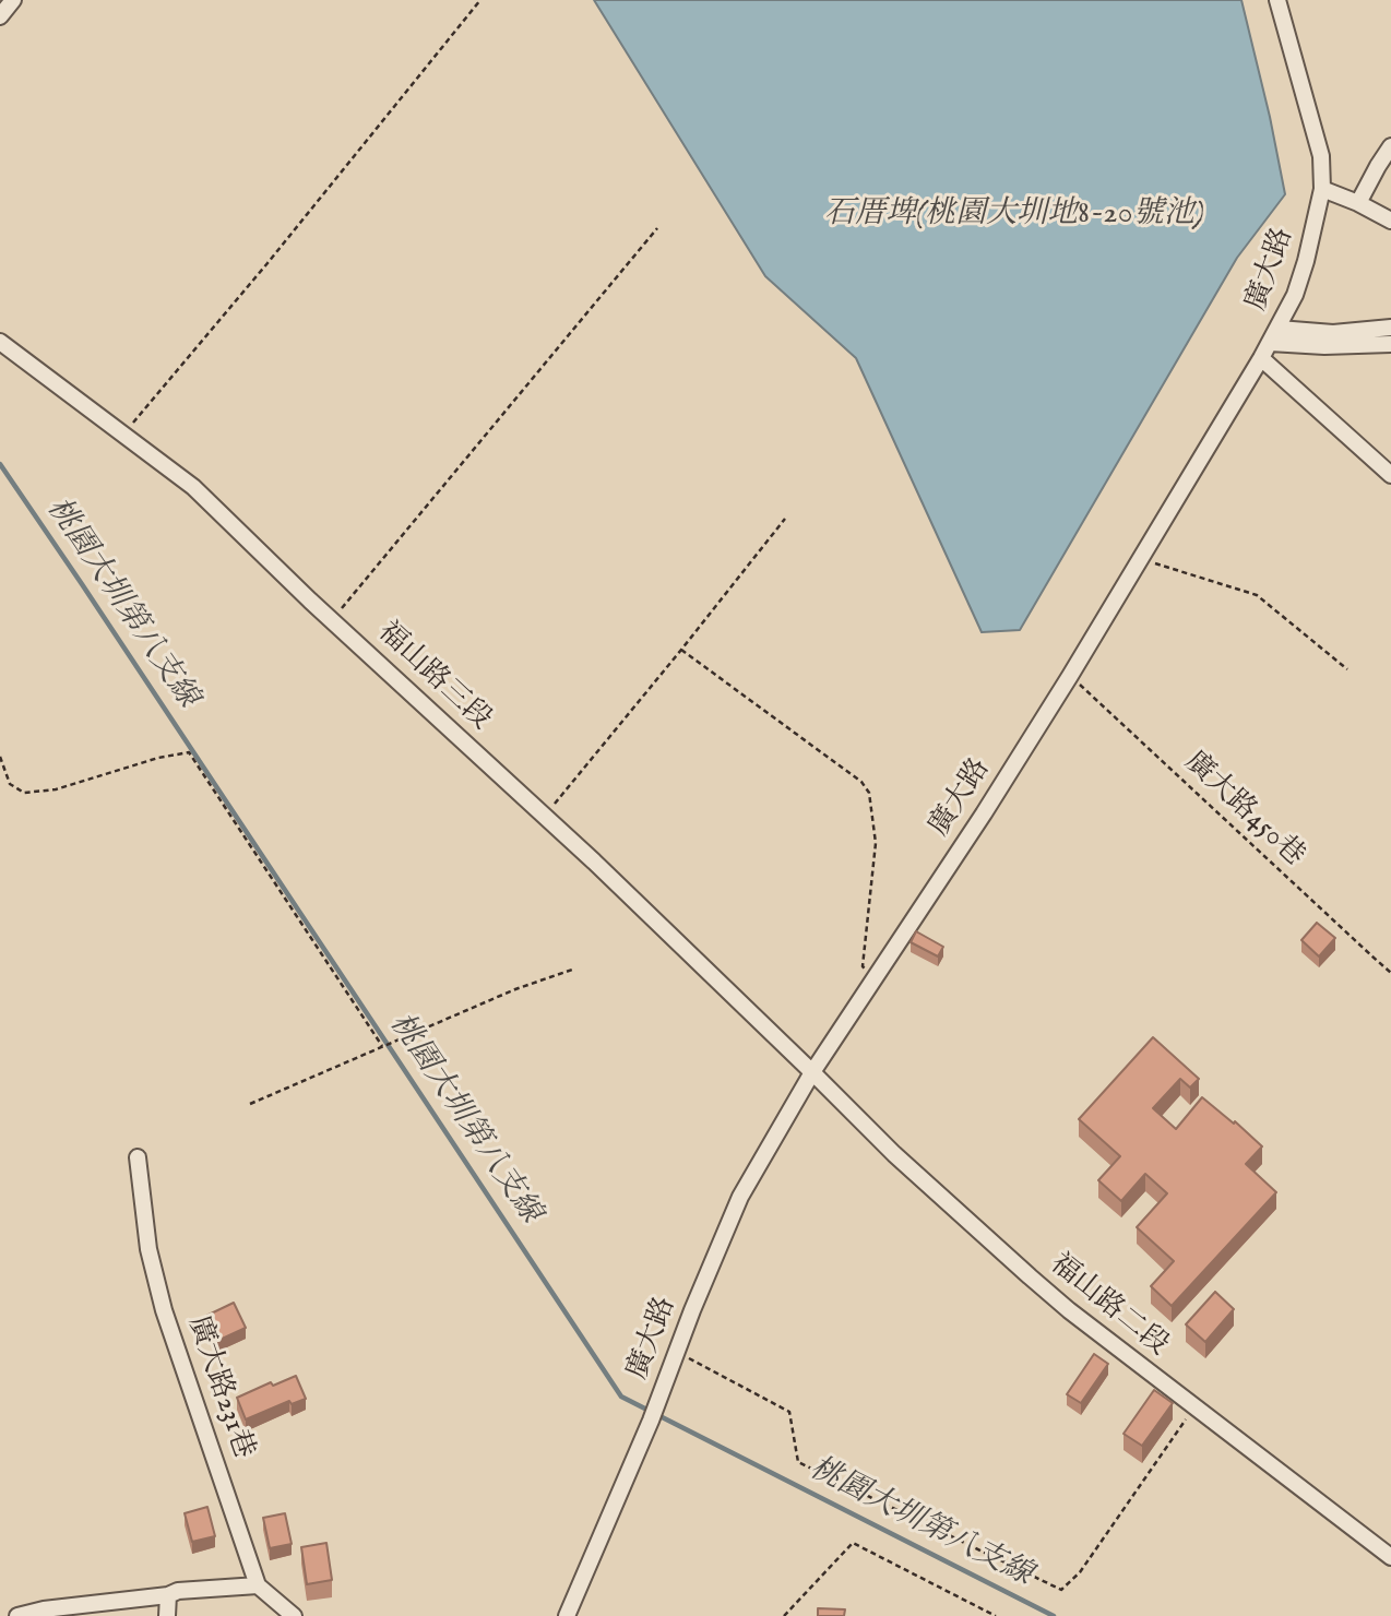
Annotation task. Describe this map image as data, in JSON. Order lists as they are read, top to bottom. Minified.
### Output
{"streets":{"street":["廣大路","福山路三段","福山路二段","廣大路231巷"],"path":["廣大路450巷"]},"crossings":[["廣大路","福山路三段"],["廣大路","廣大路450巷"],["廣大路","福山路二段"],["福山路三段","福山路二段"]],"water":["石厝埤(桃園大圳地8-20號池)","桃園大圳第八支線"]}
